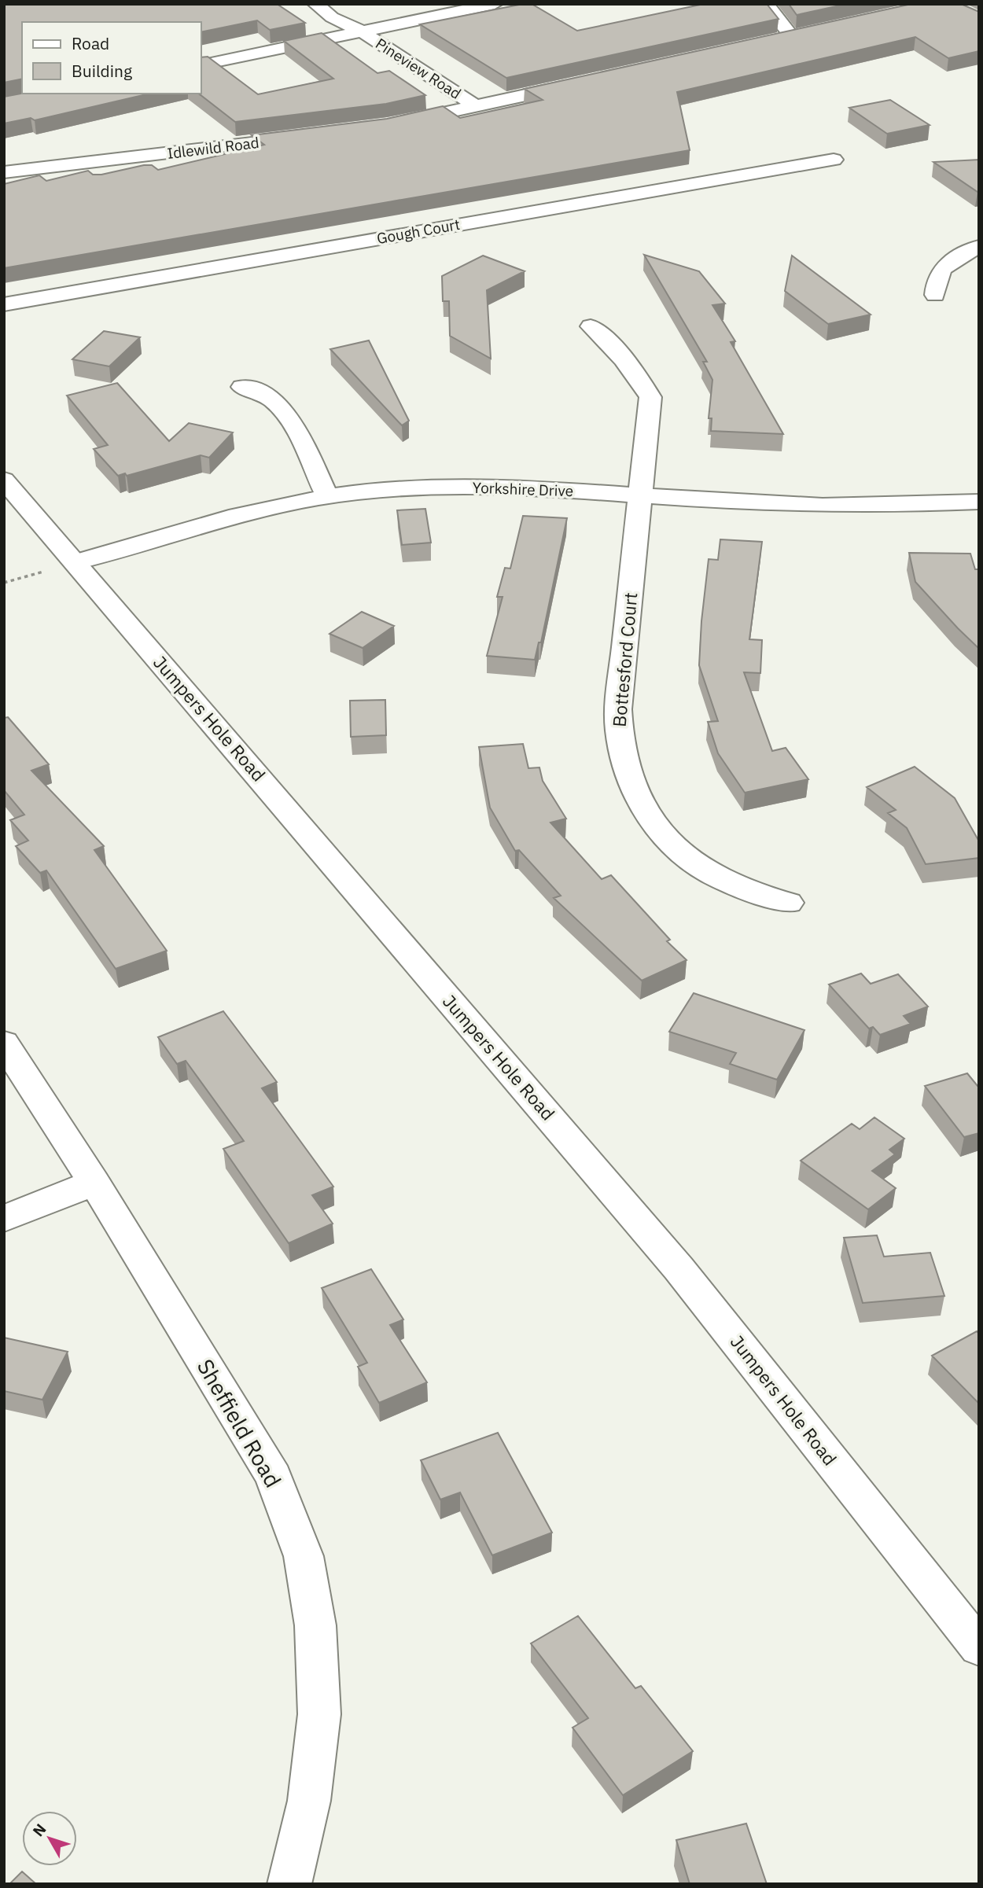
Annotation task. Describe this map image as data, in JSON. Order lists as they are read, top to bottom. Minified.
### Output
{"streets":{"street":["Pineview Road","Idlewild Road","Gough Court","Yorkshire Drive","Bottesford Court","Jumpers Hole Road","Sheffield Road"]},"crossings":[["Yorkshire Drive","Bottesford Court"],["Yorkshire Drive","Jumpers Hole Road"]],"legend":["Road","Building"],"north":"top left"}
